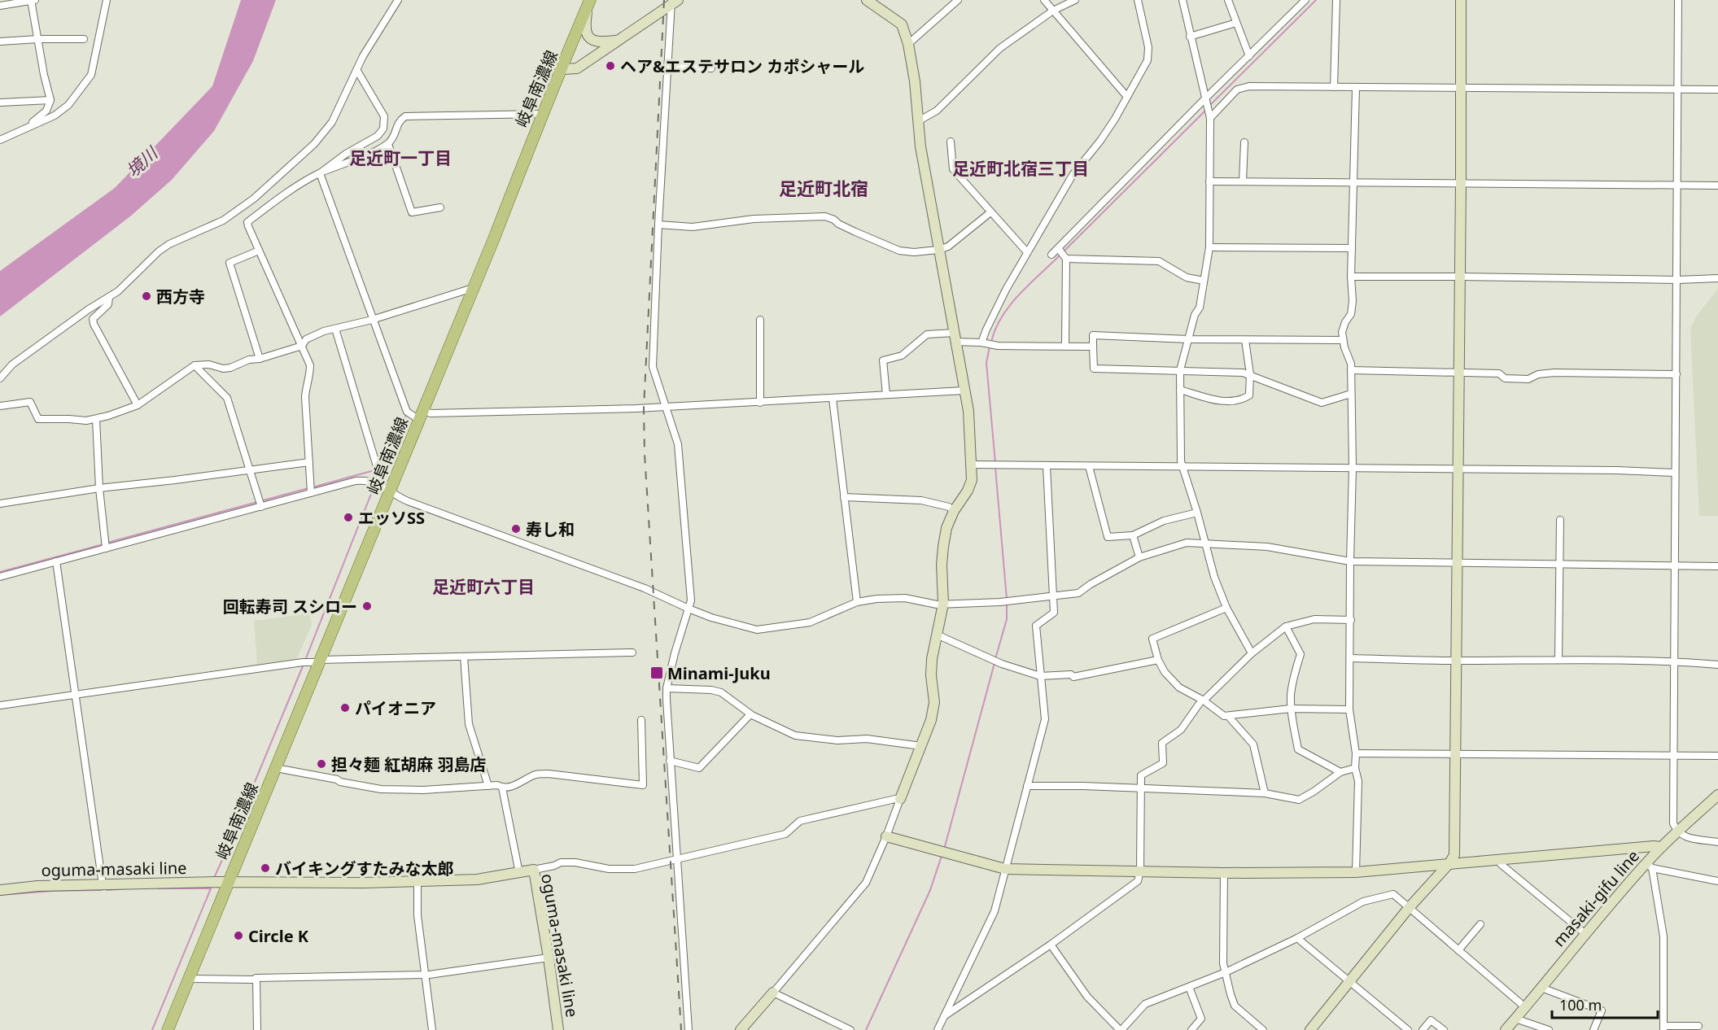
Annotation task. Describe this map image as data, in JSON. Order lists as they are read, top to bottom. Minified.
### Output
{"streets":{"main road":["岐阜南濃線"],"street":["oguma-masaki line","masaki-gifu line"]},"crossings":[["岐阜南濃線","oguma-masaki line"]],"districts":["足近町一丁目","足近町北宿三丁目","足近町北宿","足近町六丁目"],"water":["境川"],"places":{"other":["ヘア&エステサロン カポシャール","西方寺","エッソSS","寿し和","回転寿司 スシロー","パイオニア","担々麺 紅胡麻 羽島店","バイキングすたみな太郎","Circle K"],"transit":["Minami-Juku"]},"scale_bar":"100 m"}
